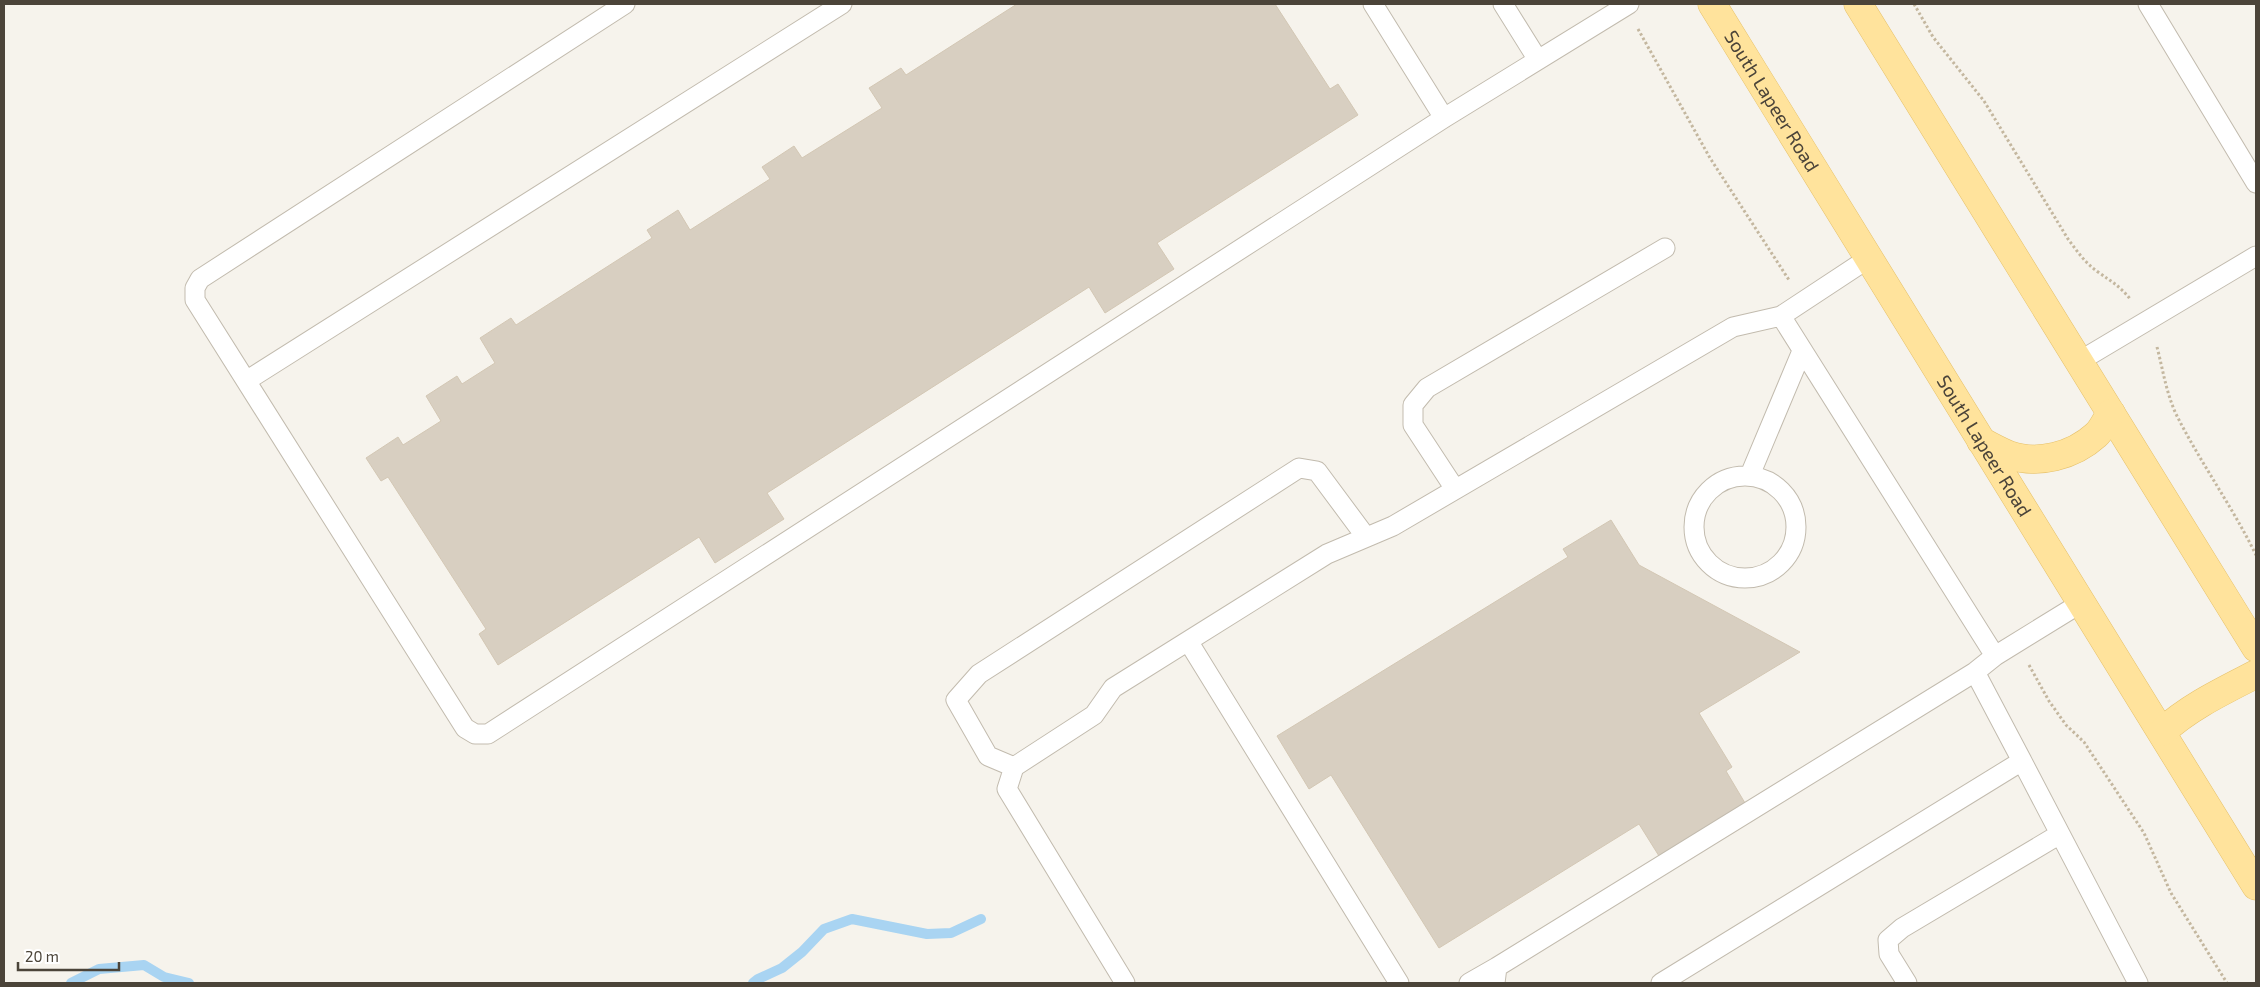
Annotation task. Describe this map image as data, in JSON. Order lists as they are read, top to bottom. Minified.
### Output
{"streets":{"main road":["South Lapeer Road"]},"scale_bar":"20 m"}
